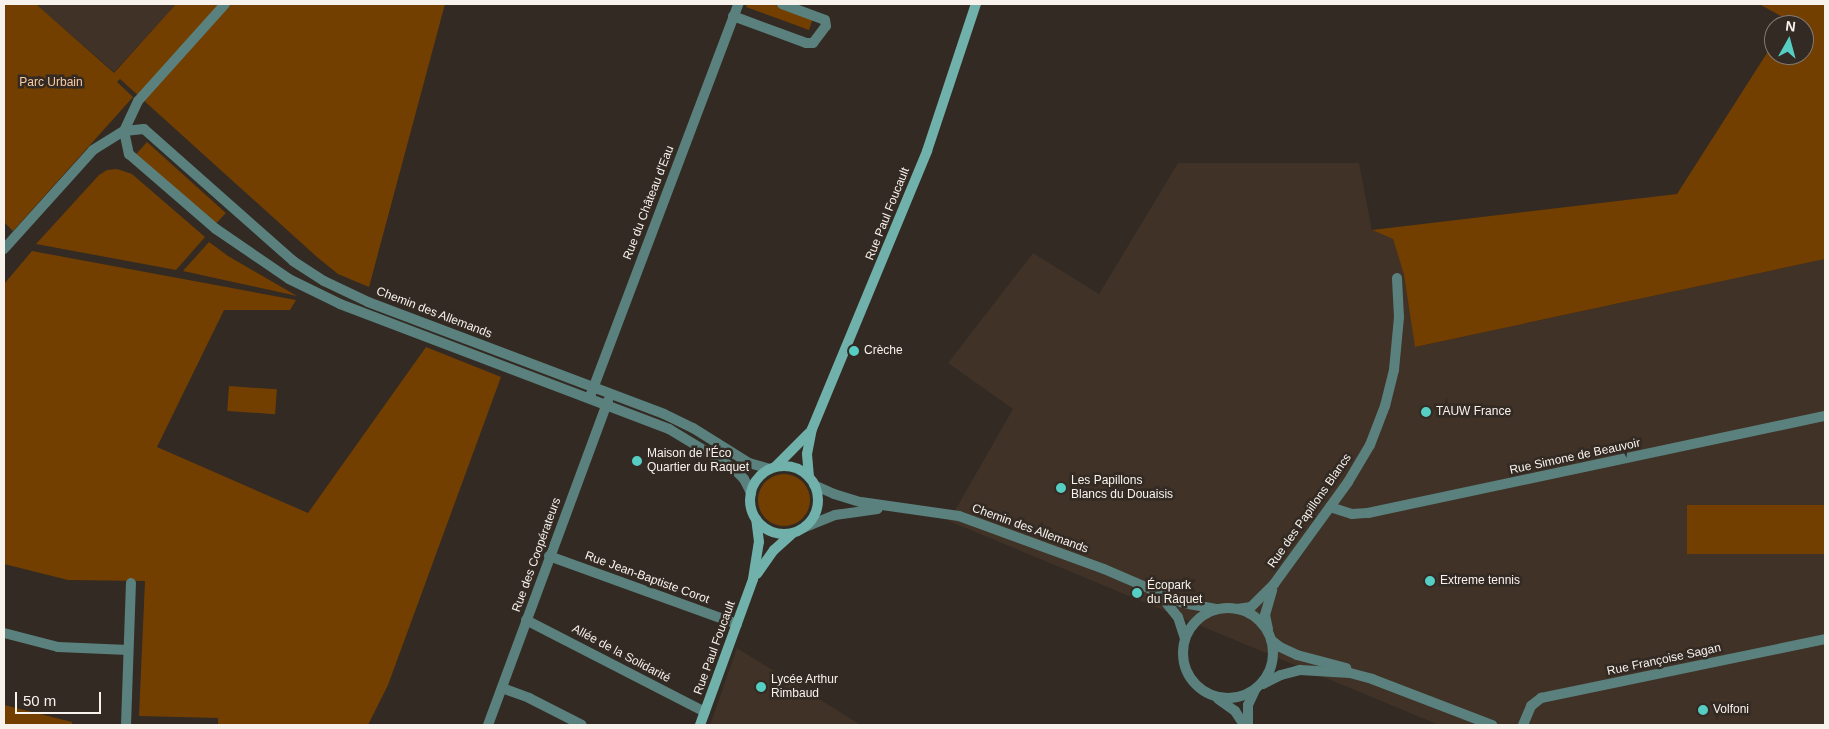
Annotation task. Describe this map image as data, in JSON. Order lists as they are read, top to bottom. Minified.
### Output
{"streets":{"street":["Rue du Château d'Eau","Rue Paul Foucault","Chemin des Allemands","Rue Simone de Beauvoir","Rue des Papillons Blancs","Rue des Coopérateurs","Rue Jean-Baptiste Corot","Allée de la Solidarité","Rue Françoise Sagan"]},"crossings":[["Rue du Château d'Eau","Chemin des Allemands"],["Rue Paul Foucault","Chemin des Allemands"],["Rue Paul Foucault","Rue Jean-Baptiste Corot"],["Rue Paul Foucault","Allée de la Solidarité"],["Chemin des Allemands","Rue des Papillons Blancs"],["Chemin des Allemands","Rue des Coopérateurs"],["Rue Simone de Beauvoir","Rue des Papillons Blancs"],["Rue des Coopérateurs","Rue Jean-Baptiste Corot"],["Rue des Coopérateurs","Allée de la Solidarité"]],"parks":["Parc Urbain"],"places":["Crèche","TAUW France","Maison de l'Éco Quartier du Raquet","Les Papillons Blancs du Douaisis","Extreme tennis","Écopark du Râquet","Lycée Arthur Rimbaud","Volfoni"],"scale_bar":"50 m","north":"top"}
